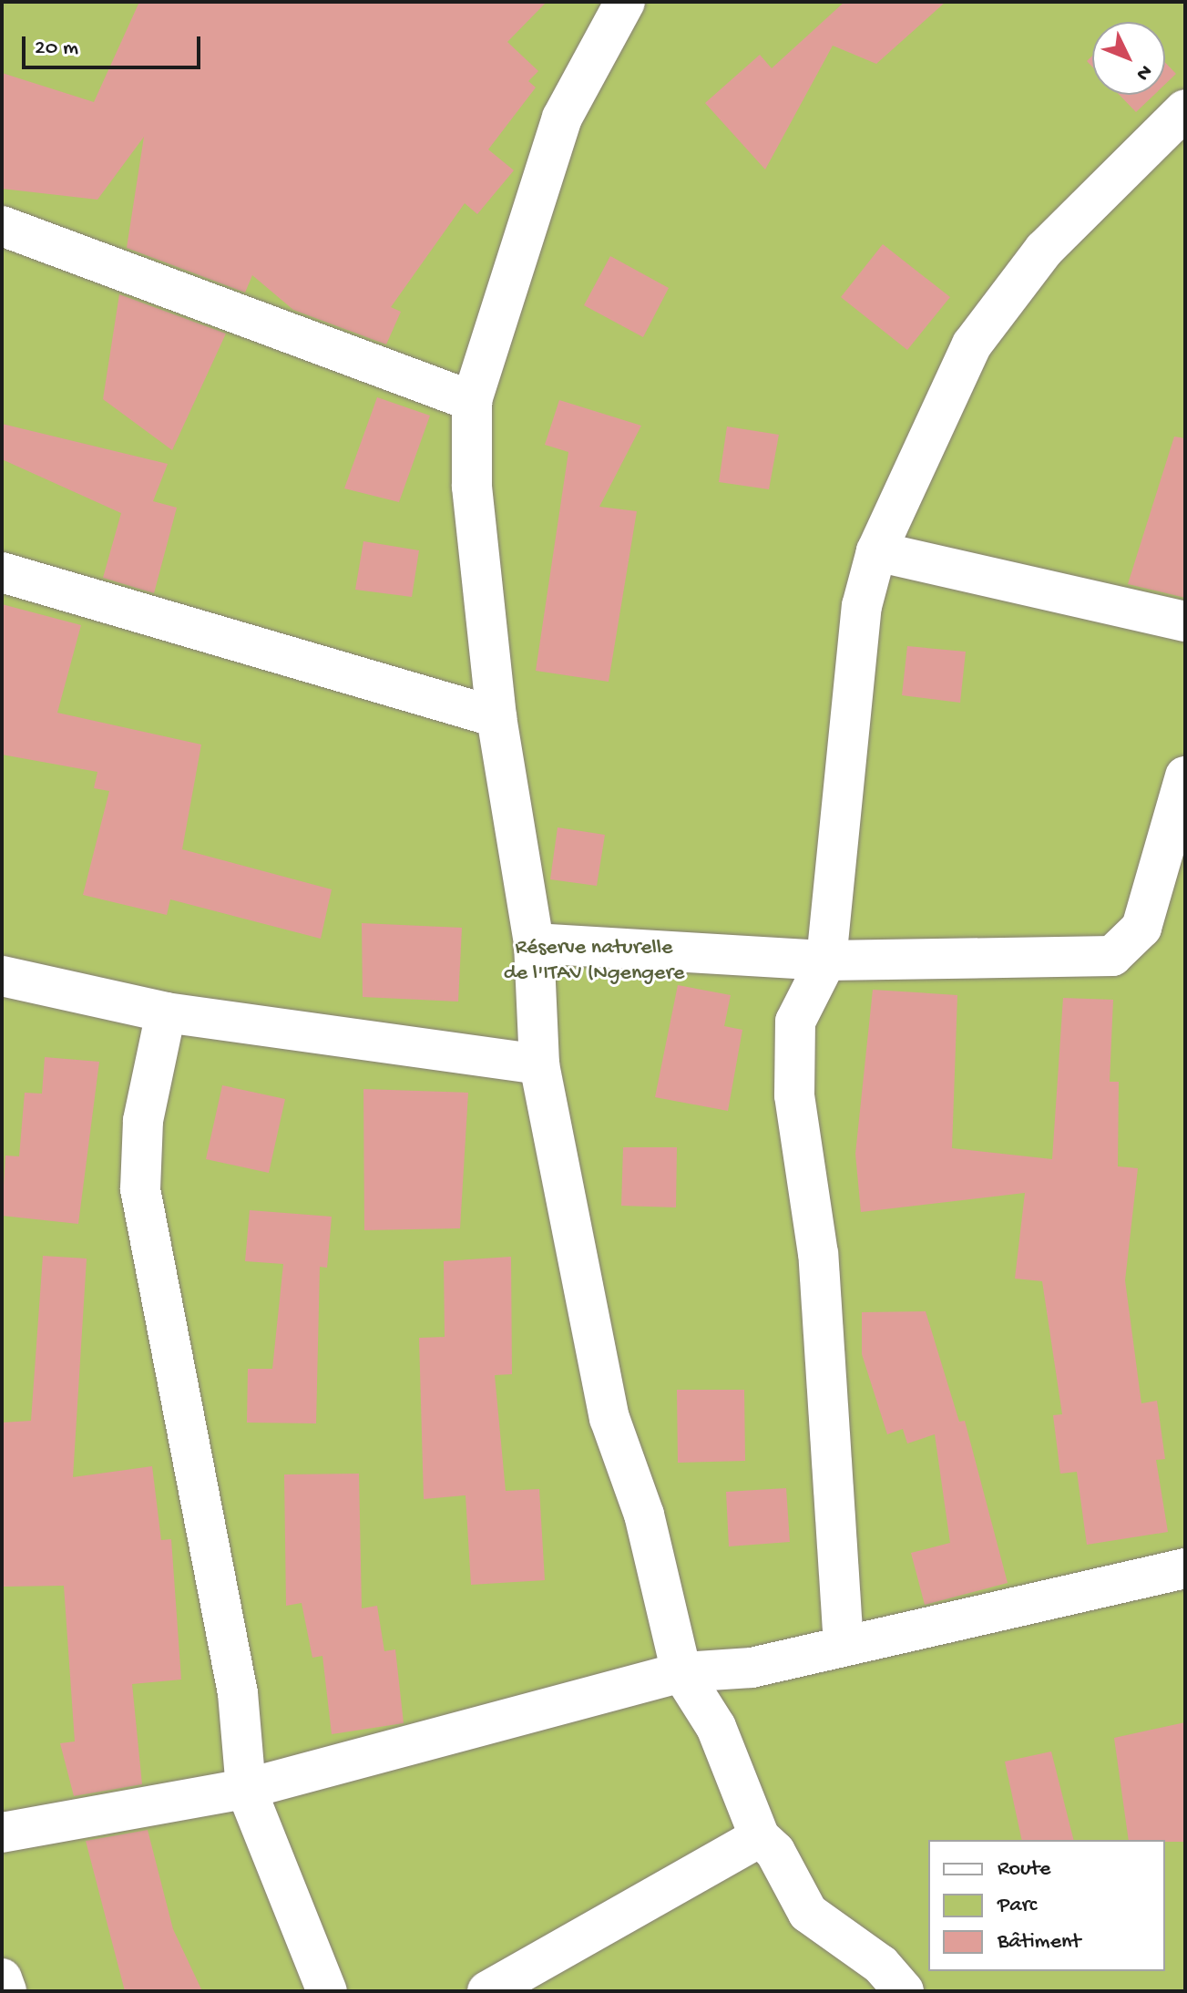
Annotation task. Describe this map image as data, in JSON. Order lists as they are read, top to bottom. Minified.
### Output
{"parks":["Réserve naturelle de l'ITAV (Ngengere"],"legend":["Route","Parc","Bâtiment"],"scale_bar":"20 m","north":"bottom right"}
